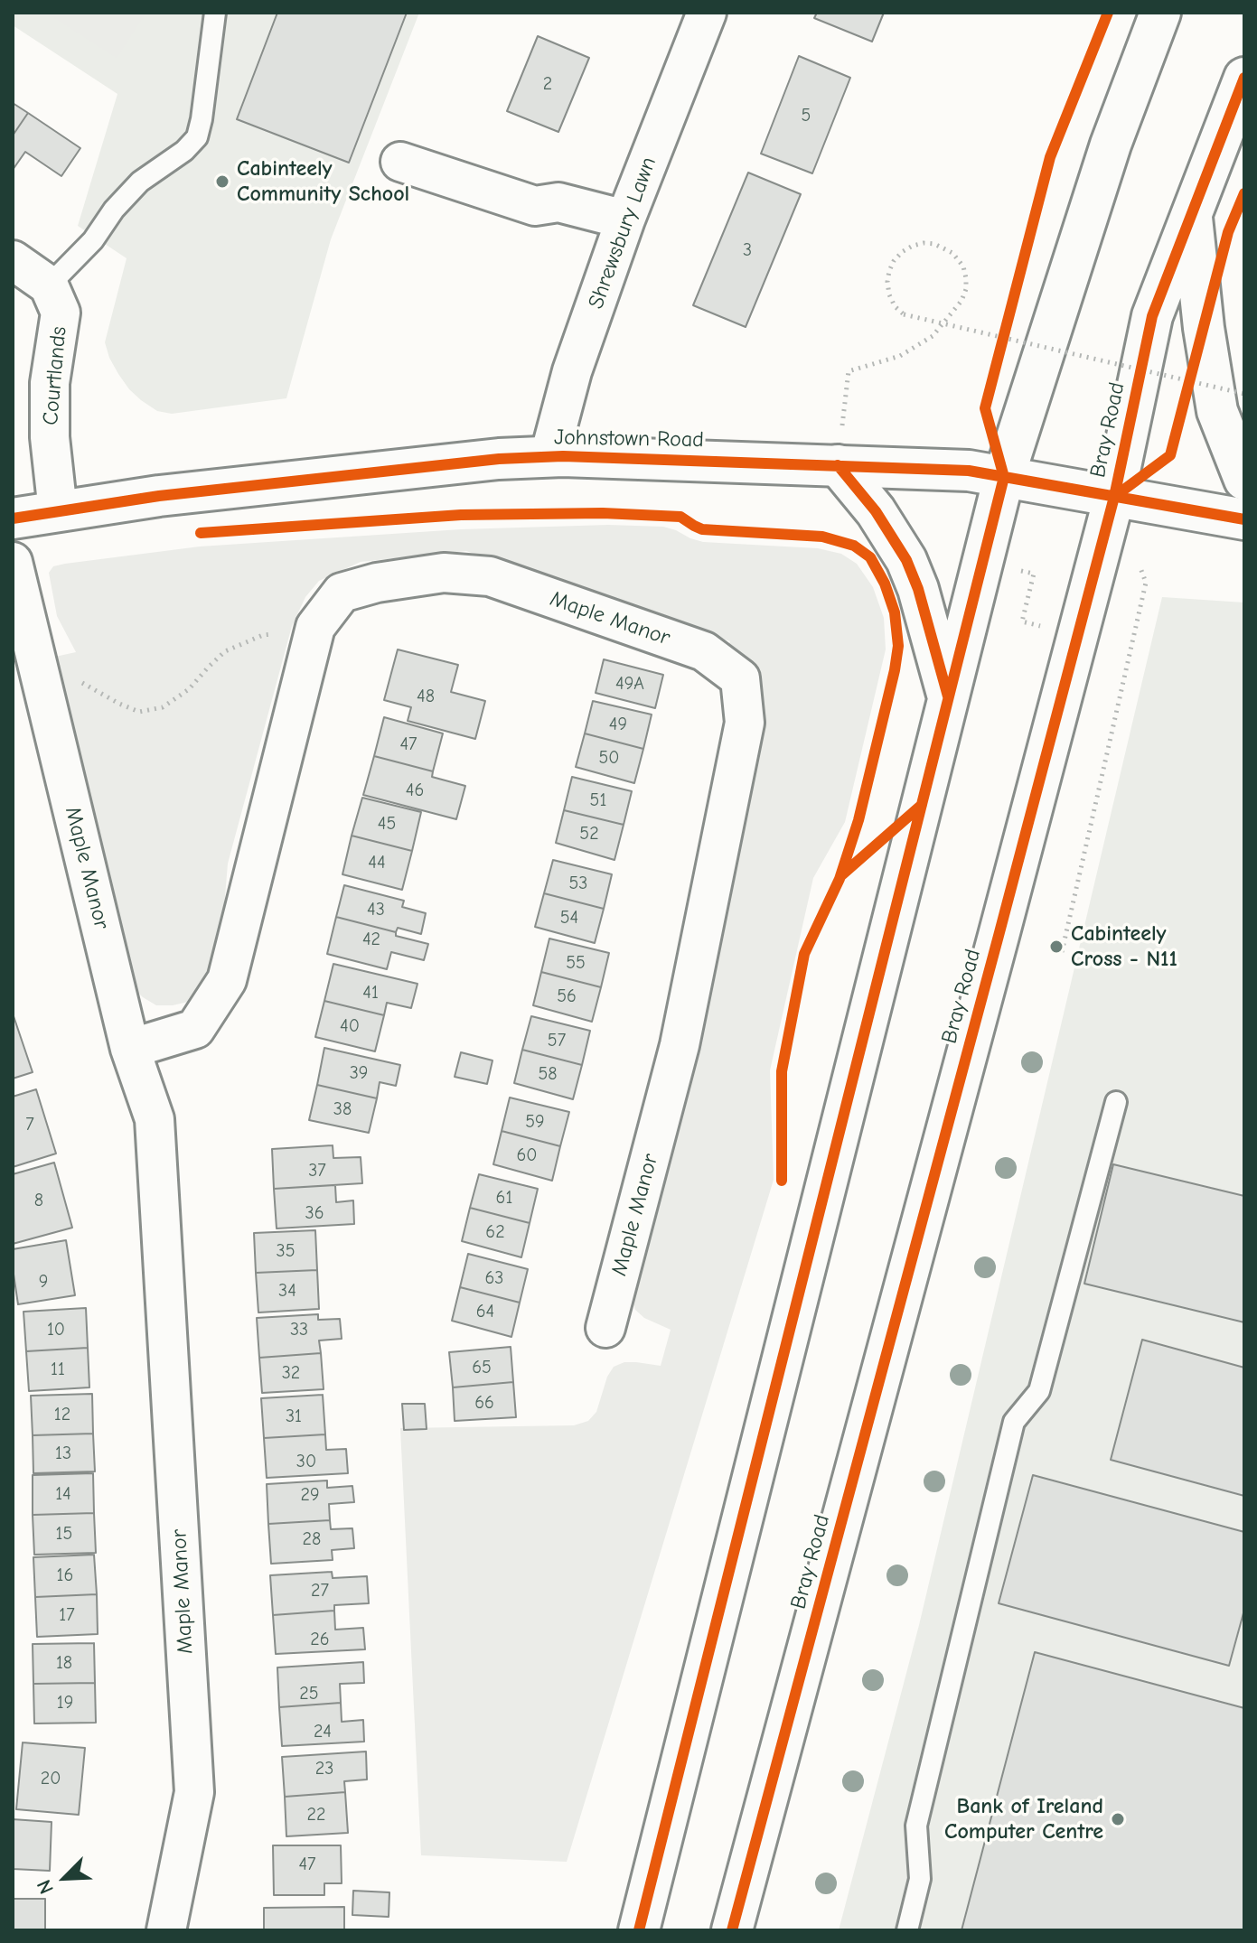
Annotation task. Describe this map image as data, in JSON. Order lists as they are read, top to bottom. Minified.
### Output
{"streets":{"main road":["Bray Road","Johnstown Road"],"street":["Shrewsbury Lawn","Courtlands","Maple Manor"]},"crossings":[["Shrewsbury Lawn","Johnstown Road"],["Courtlands","Johnstown Road"],["Bray Road","Johnstown Road"]],"places":["Cabinteely Community School","Cabinteely Cross - N11","Bank of Ireland Computer Centre"],"house_numbers":["2","5","3","49A","48","49","47","50","46","51","45","52","44","53","43","54","42","55","41","56","40","57","39","58","38","59","7","60","37","61","8","36","62","35","63","9","34","64","10","33","65","11","32","66","12","31","13","30","14","29","15","28","16","27","17","26","18","25","19","24","23","20","22","47"],"north":"bottom left"}
